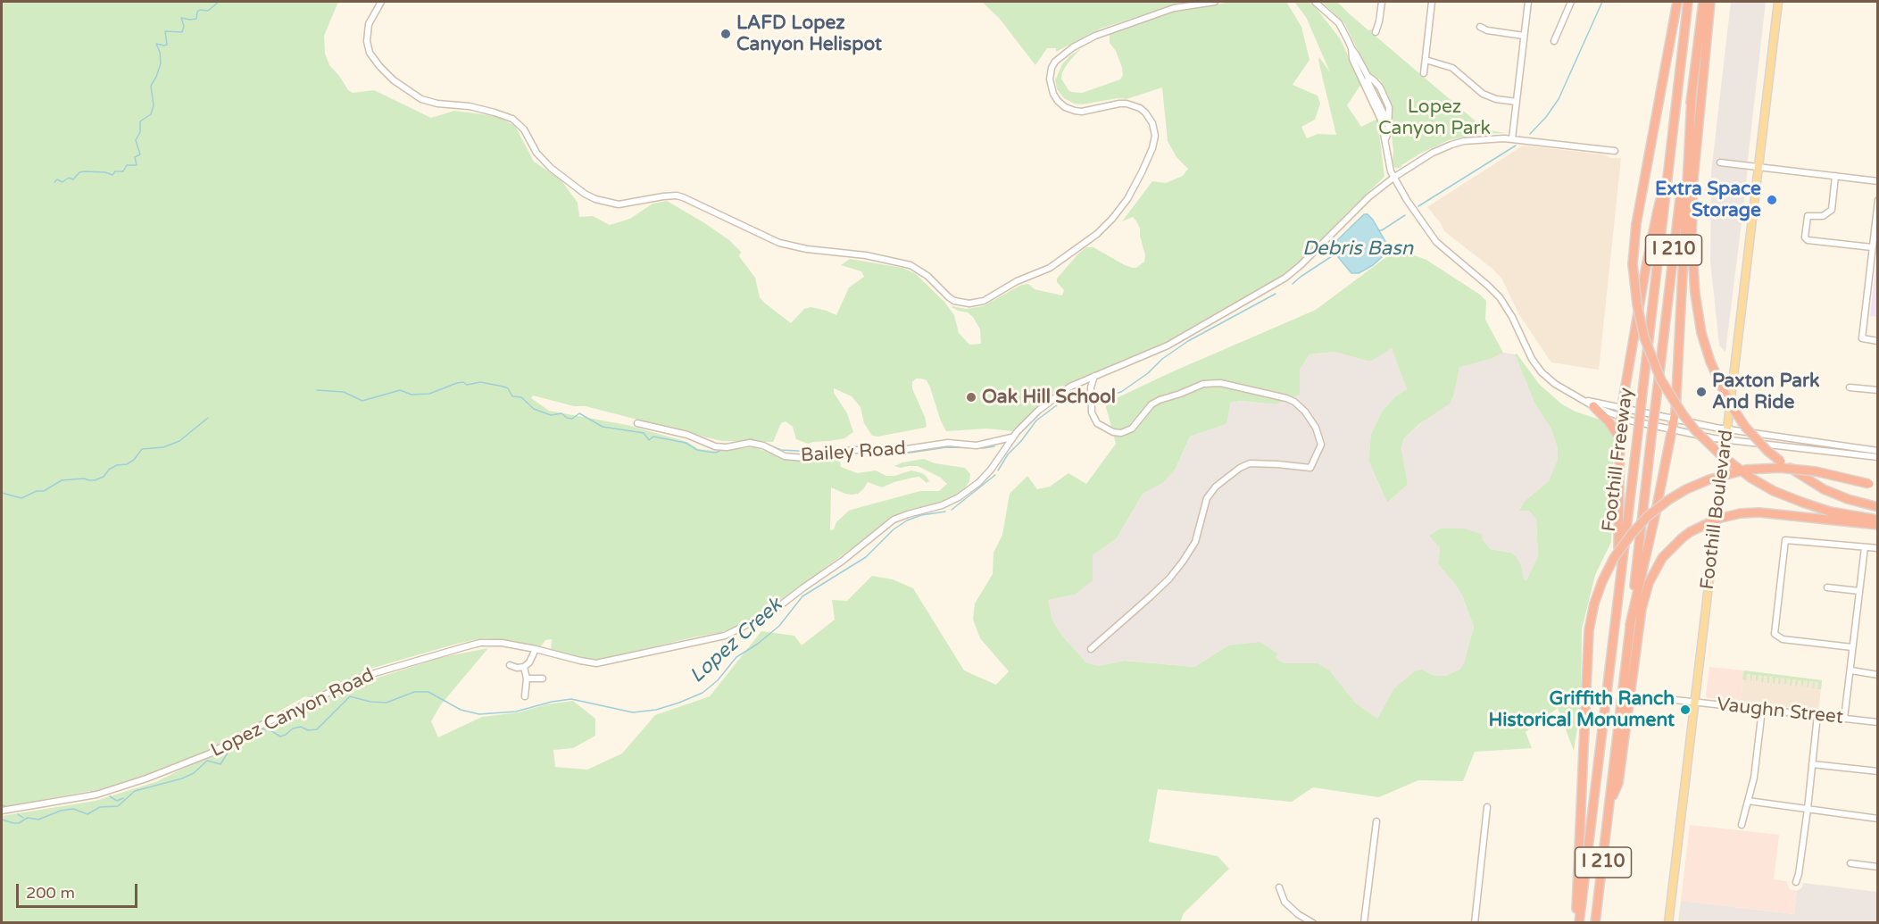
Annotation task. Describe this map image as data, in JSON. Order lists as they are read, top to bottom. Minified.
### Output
{"streets":{"highway":["I 210","Foothill Freeway"],"main road":["Foothill Boulevard"],"street":["Bailey Road","Vaughn Street","Lopez Canyon Road"]},"crossings":[["Bailey Road","Lopez Canyon Road"],["Foothill Boulevard","Vaughn Street"]],"water":["Debris Basn","Lopez Creek"],"parks":["Lopez Canyon Park"],"places":["LAFD Lopez Canyon Helispot","Extra Space Storage","Paxton Park And Ride","Oak Hill School","Griffith Ranch Historical Monument"],"scale_bar":"200 m"}
